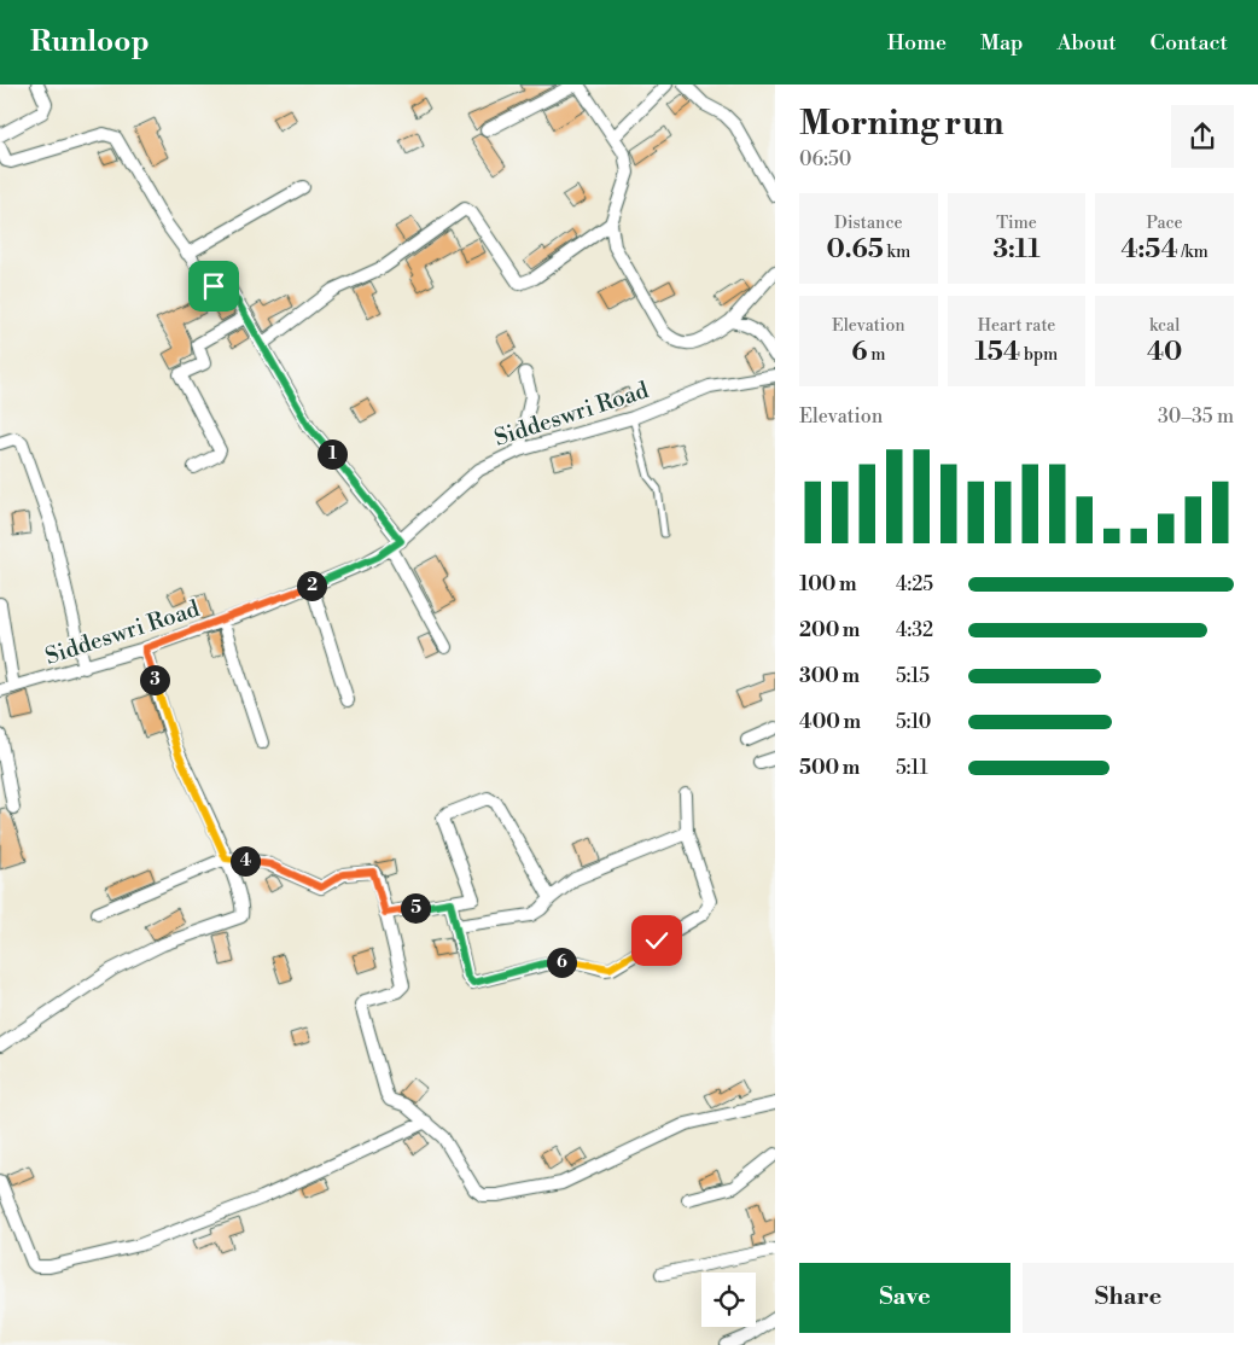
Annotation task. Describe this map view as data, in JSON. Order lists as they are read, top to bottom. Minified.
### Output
{"streets":{"street":["Siddeswri Road"]},"page":{"header":"Runloop","nav":["Home","Map","About","Contact"],"heading":["Morning run","06:50"],"stats":[["Distance","0.65 km"],["Time","3:11"],["Pace","4:54 /km"],["Elevation","6 m"],["Heart rate","154 bpm"],["kcal","40"]],"chart":["Elevation","30–35 m"],"pins":["1","2","3","4","5","6"],"list":[{"name":"100 m","note":"4:25"},{"name":"200 m","note":"4:32"},{"name":"300 m","note":"5:15"},{"name":"400 m","note":"5:10"},{"name":"500 m","note":"5:11"}],"buttons":["Save","Share"]}}
